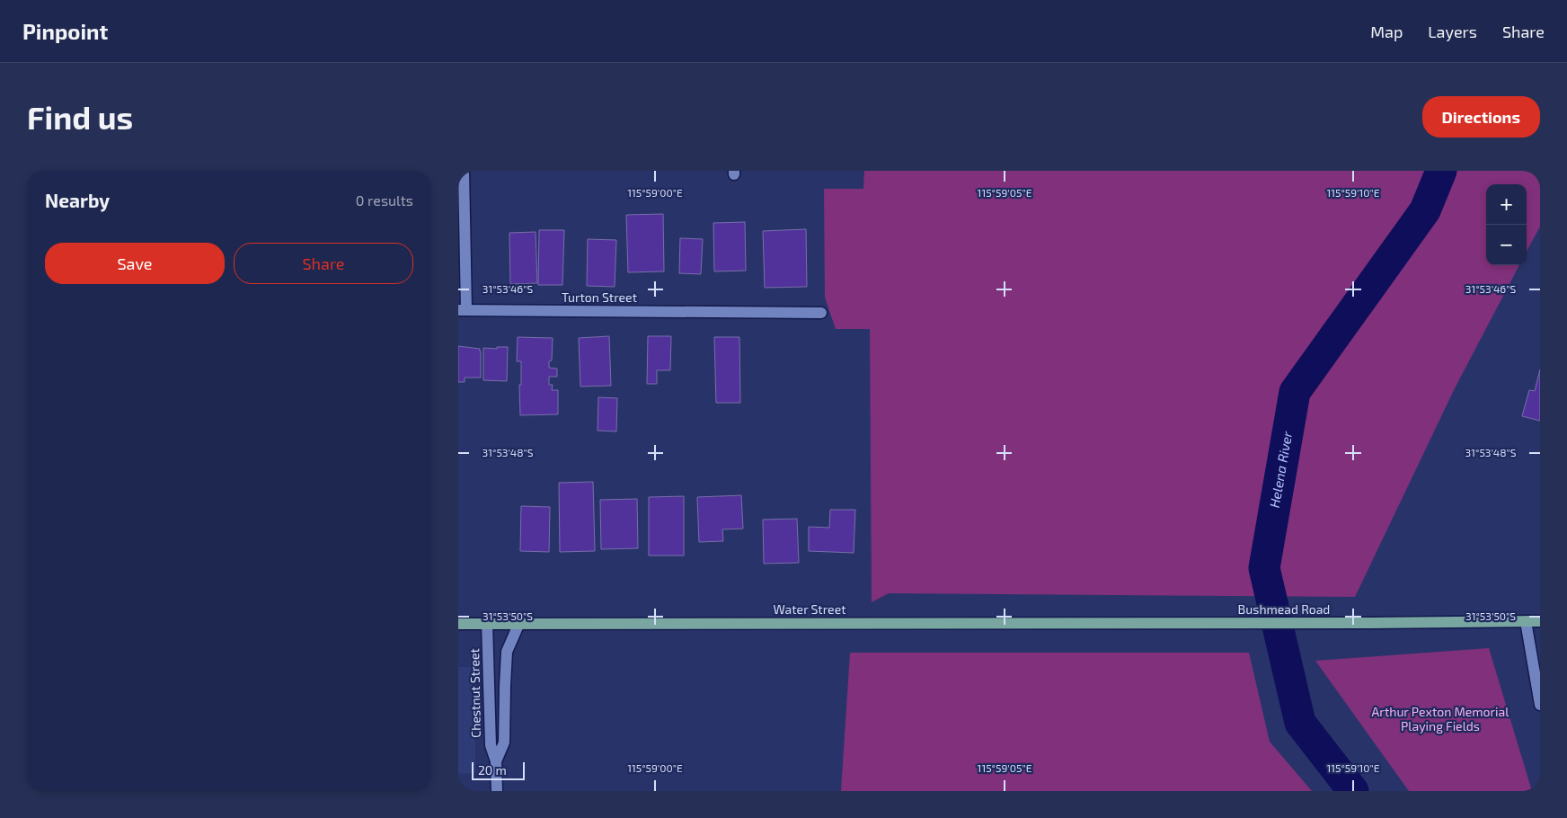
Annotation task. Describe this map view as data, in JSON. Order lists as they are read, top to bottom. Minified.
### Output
{"streets":{"main road":["Water Street","Bushmead Road"],"street":["Turton Street","Chestnut Street"]},"crossings":[["Water Street","Bushmead Road"],["Water Street","Chestnut Street"]],"water":["Helena River"],"parks":["Arthur Pexton Memorial Playing Fields"],"scale_bar":"20 m","page":{"header":"Pinpoint","nav":["Map","Layers","Share"],"buttons":["Directions",["Save","Share"]],"title":"Find us","heading":["Nearby","0 results"],"map_buttons":["+","−"],"scale":"20 m"},"coordinates":["115°59'00\"E","115°59'05\"E","115°59'10\"E","31°53'46\"S","31°53'48\"S","31°53'50\"S"]}
